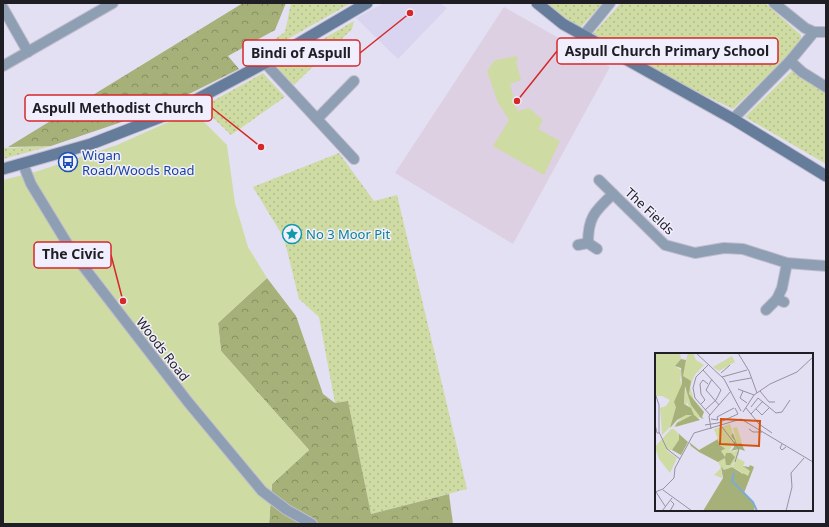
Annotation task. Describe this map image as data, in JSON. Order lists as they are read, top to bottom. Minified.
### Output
{"streets":{"street":["The Fields","Woods Road"]},"places":{"other":["Bindi of Aspull","Aspull Church Primary School","Aspull Methodist Church","The Civic"],"bus stop":["Wigan Road/Woods Road"],"place":["No 3 Moor Pit"]}}
